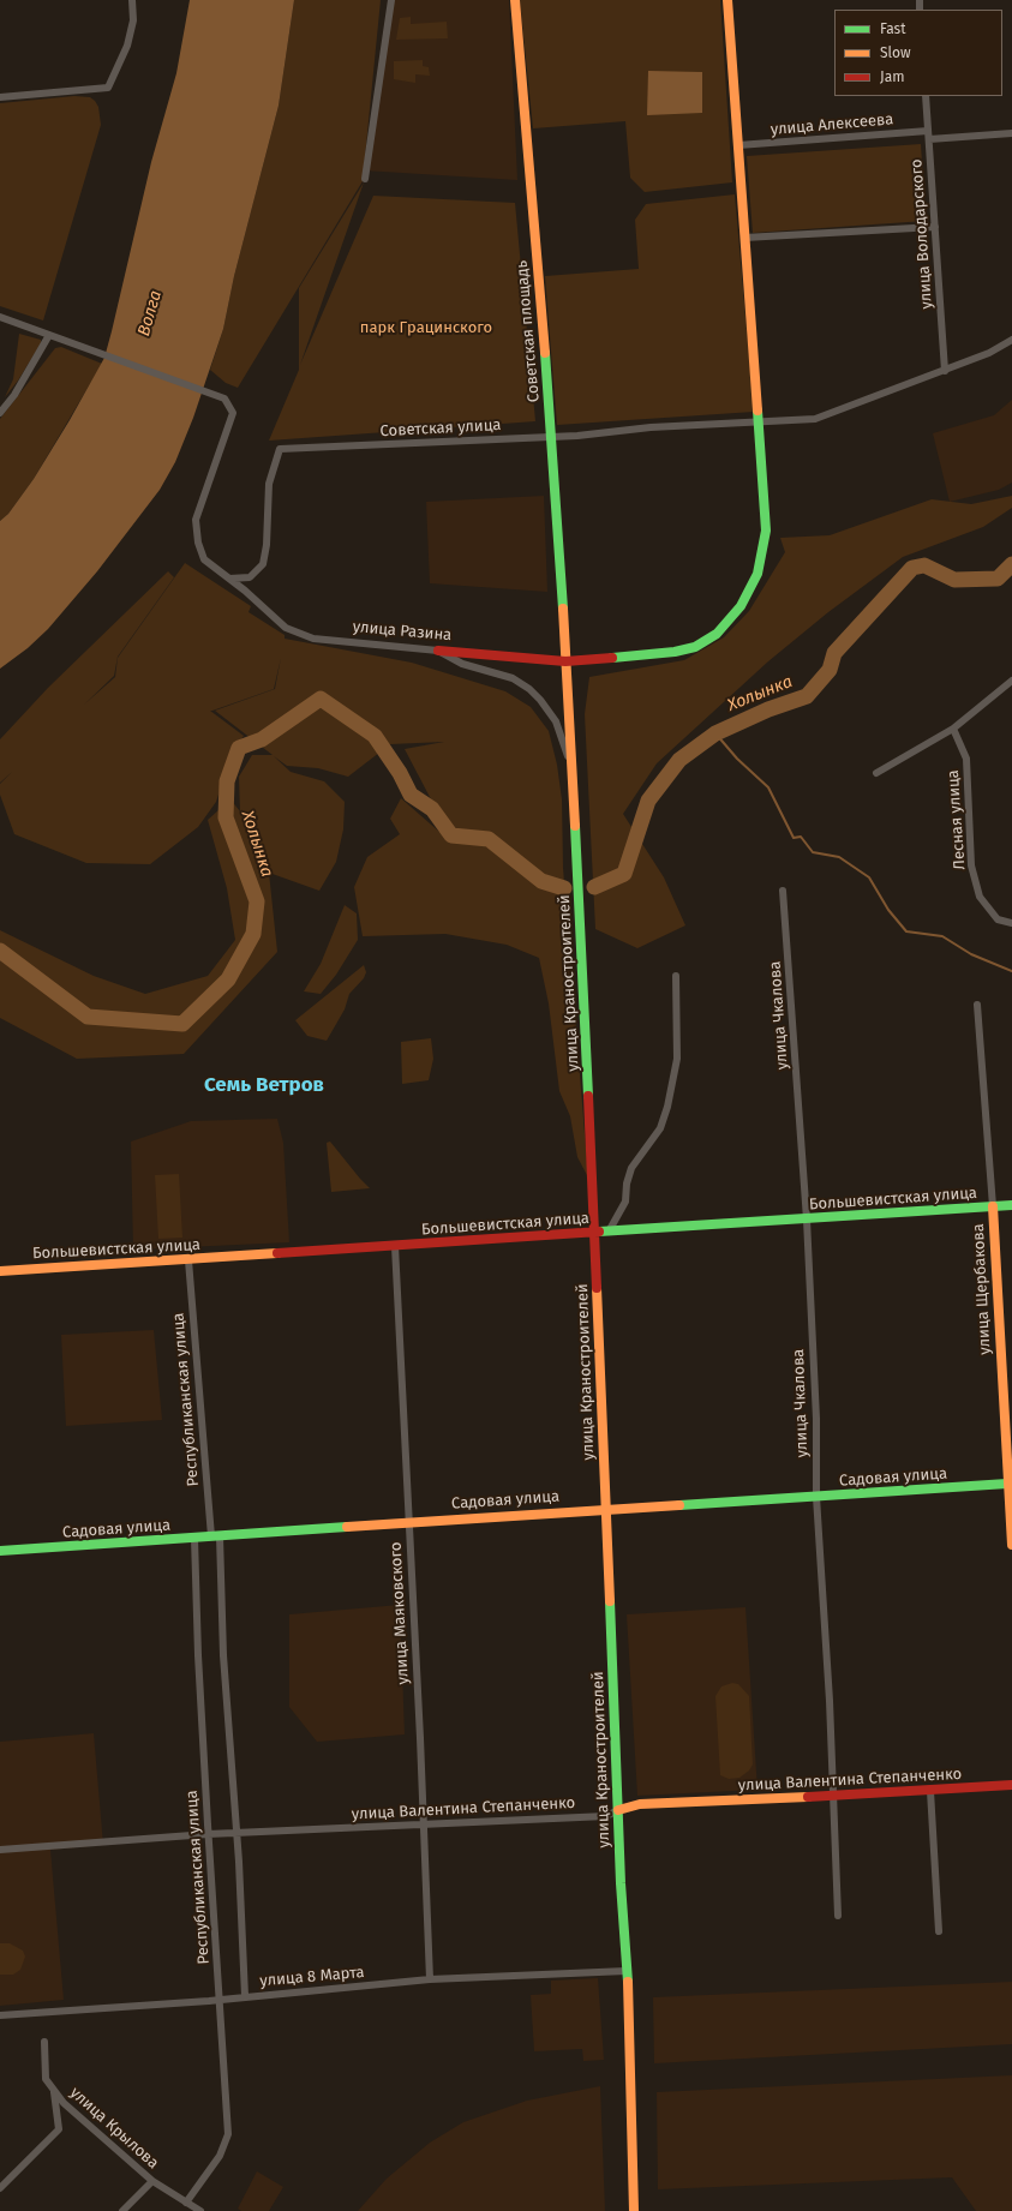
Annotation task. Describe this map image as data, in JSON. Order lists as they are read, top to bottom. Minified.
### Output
{"streets":{"street":["улица Алексеева","улица Володарского","Советская площадь","Советская улица","улица Разина","Лесная улица","улица Краностроителей","улица Чкалова","Большевистская улица","улица Щербакова","Республиканская улица","Садовая улица","улица Маяковского","улица Валентина Степанченко","улица 8 Марта","улица Крылова"]},"crossings":[["улица Алексеева","улица Володарского"],["улица Володарского","Советская улица"],["Советская площадь","Советская улица"],["Советская площадь","улица Разина"],["Советская площадь","улица Краностроителей"],["Советская улица","улица Разина"],["улица Разина","улица Краностроителей"],["улица Краностроителей","Большевистская улица"],["улица Краностроителей","Садовая улица"],["улица Краностроителей","улица Валентина Степанченко"],["улица Краностроителей","улица 8 Марта"],["улица Чкалова","Большевистская улица"],["улица Чкалова","Садовая улица"],["улица Чкалова","улица Валентина Степанченко"],["Большевистская улица","улица Щербакова"],["Большевистская улица","Республиканская улица"],["Большевистская улица","улица Маяковского"],["улица Щербакова","Садовая улица"],["Республиканская улица","Садовая улица"],["Республиканская улица","улица Валентина Степанченко"],["Республиканская улица","улица 8 Марта"],["Республиканская улица","улица Крылова"],["Садовая улица","улица Маяковского"],["улица Маяковского","улица Валентина Степанченко"],["улица Маяковского","улица 8 Марта"]],"districts":["Семь Ветров"],"water":["Волга","Холынка"],"parks":["парк Грацинского"],"legend":["Fast","Slow","Jam"]}
